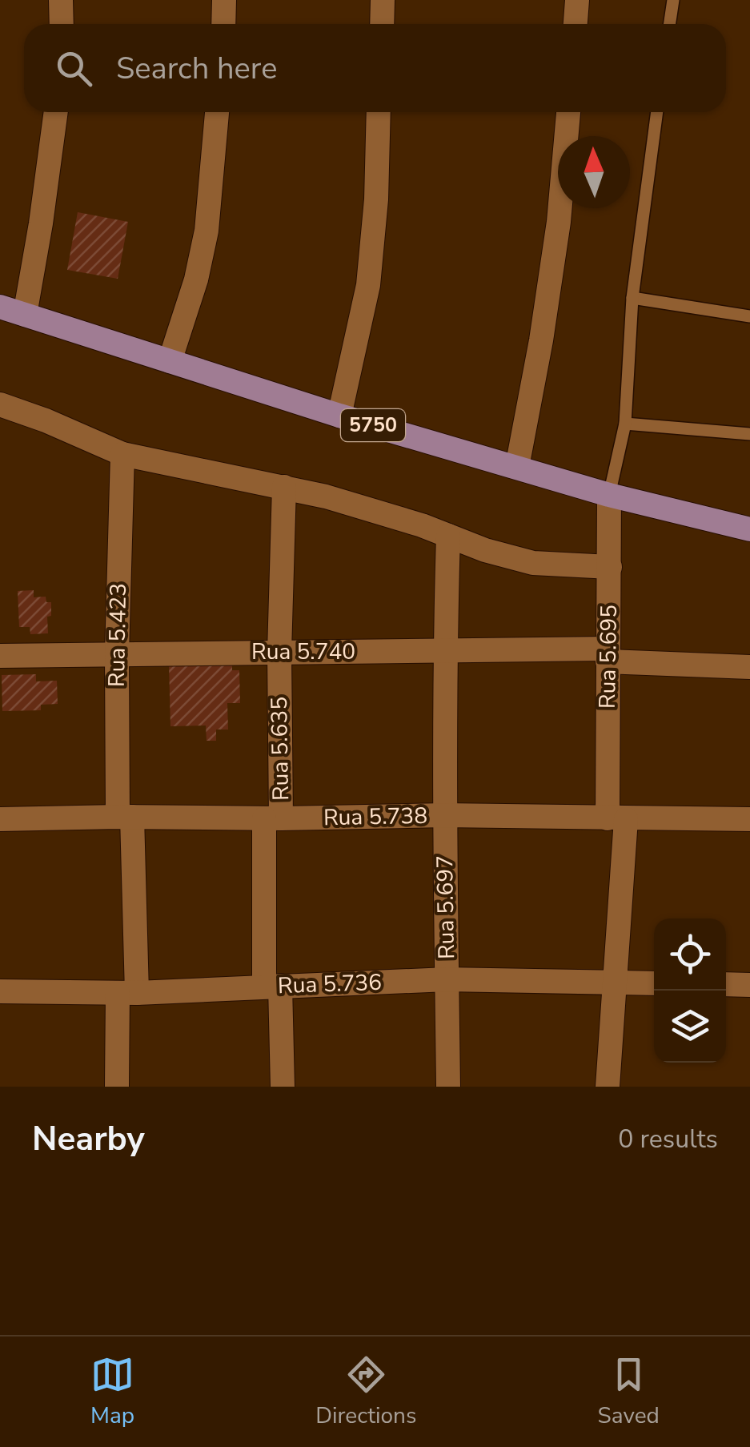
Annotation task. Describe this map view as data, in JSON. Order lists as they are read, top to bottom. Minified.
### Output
{"streets":{"main road":["5750"],"street":["Rua 5.423","Rua 5.740","Rua 5.695","Rua 5.635","Rua 5.738","Rua 5.697","Rua 5.736"]},"crossings":[["5750","Rua 5.695"],["Rua 5.423","Rua 5.740"],["Rua 5.423","Rua 5.738"],["Rua 5.423","Rua 5.736"],["Rua 5.740","Rua 5.695"],["Rua 5.740","Rua 5.635"],["Rua 5.740","Rua 5.697"],["Rua 5.695","Rua 5.738"],["Rua 5.695","Rua 5.736"],["Rua 5.635","Rua 5.738"],["Rua 5.635","Rua 5.736"],["Rua 5.738","Rua 5.697"],["Rua 5.697","Rua 5.736"]],"north":"top","page":{"search":"Search here","heading":["Nearby","0 results"],"nav":["Map","Directions","Saved"]}}
